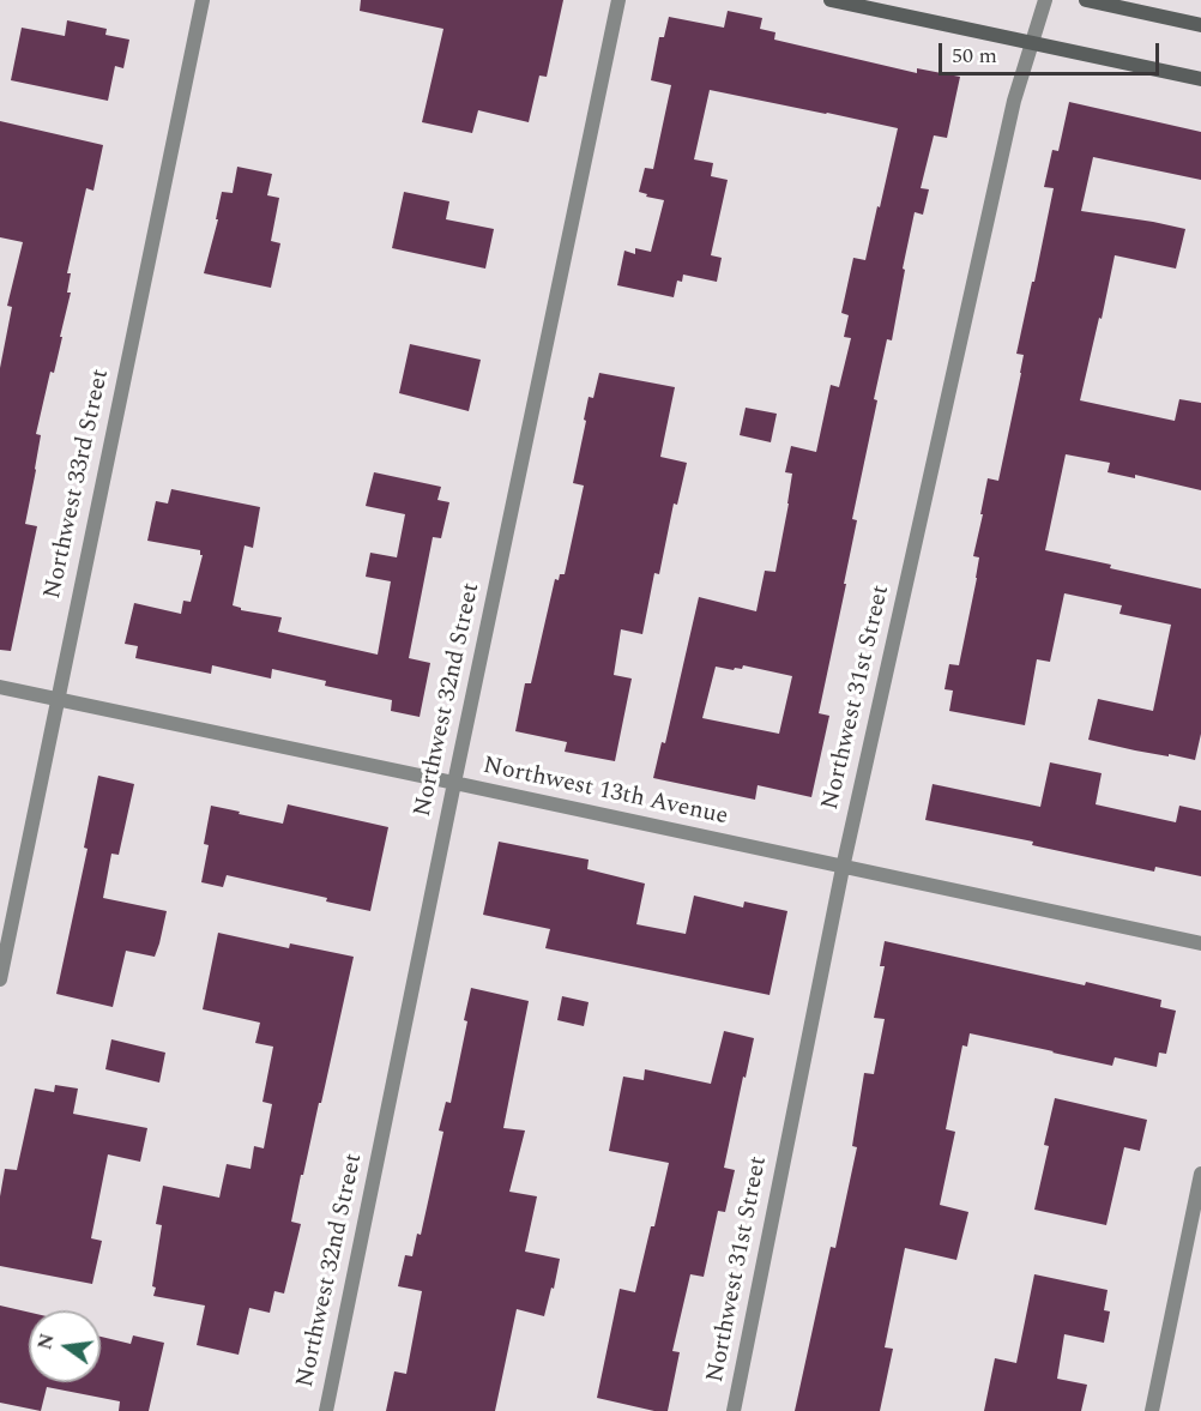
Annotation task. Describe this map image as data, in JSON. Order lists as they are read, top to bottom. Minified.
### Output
{"streets":{"street":["Northwest 33rd Street","Northwest 31st Street","Northwest 32nd Street","Northwest 13th Avenue"]},"crossings":[["Northwest 33rd Street","Northwest 13th Avenue"],["Northwest 31st Street","Northwest 13th Avenue"],["Northwest 32nd Street","Northwest 13th Avenue"]],"scale_bar":"50 m","north":"left"}
